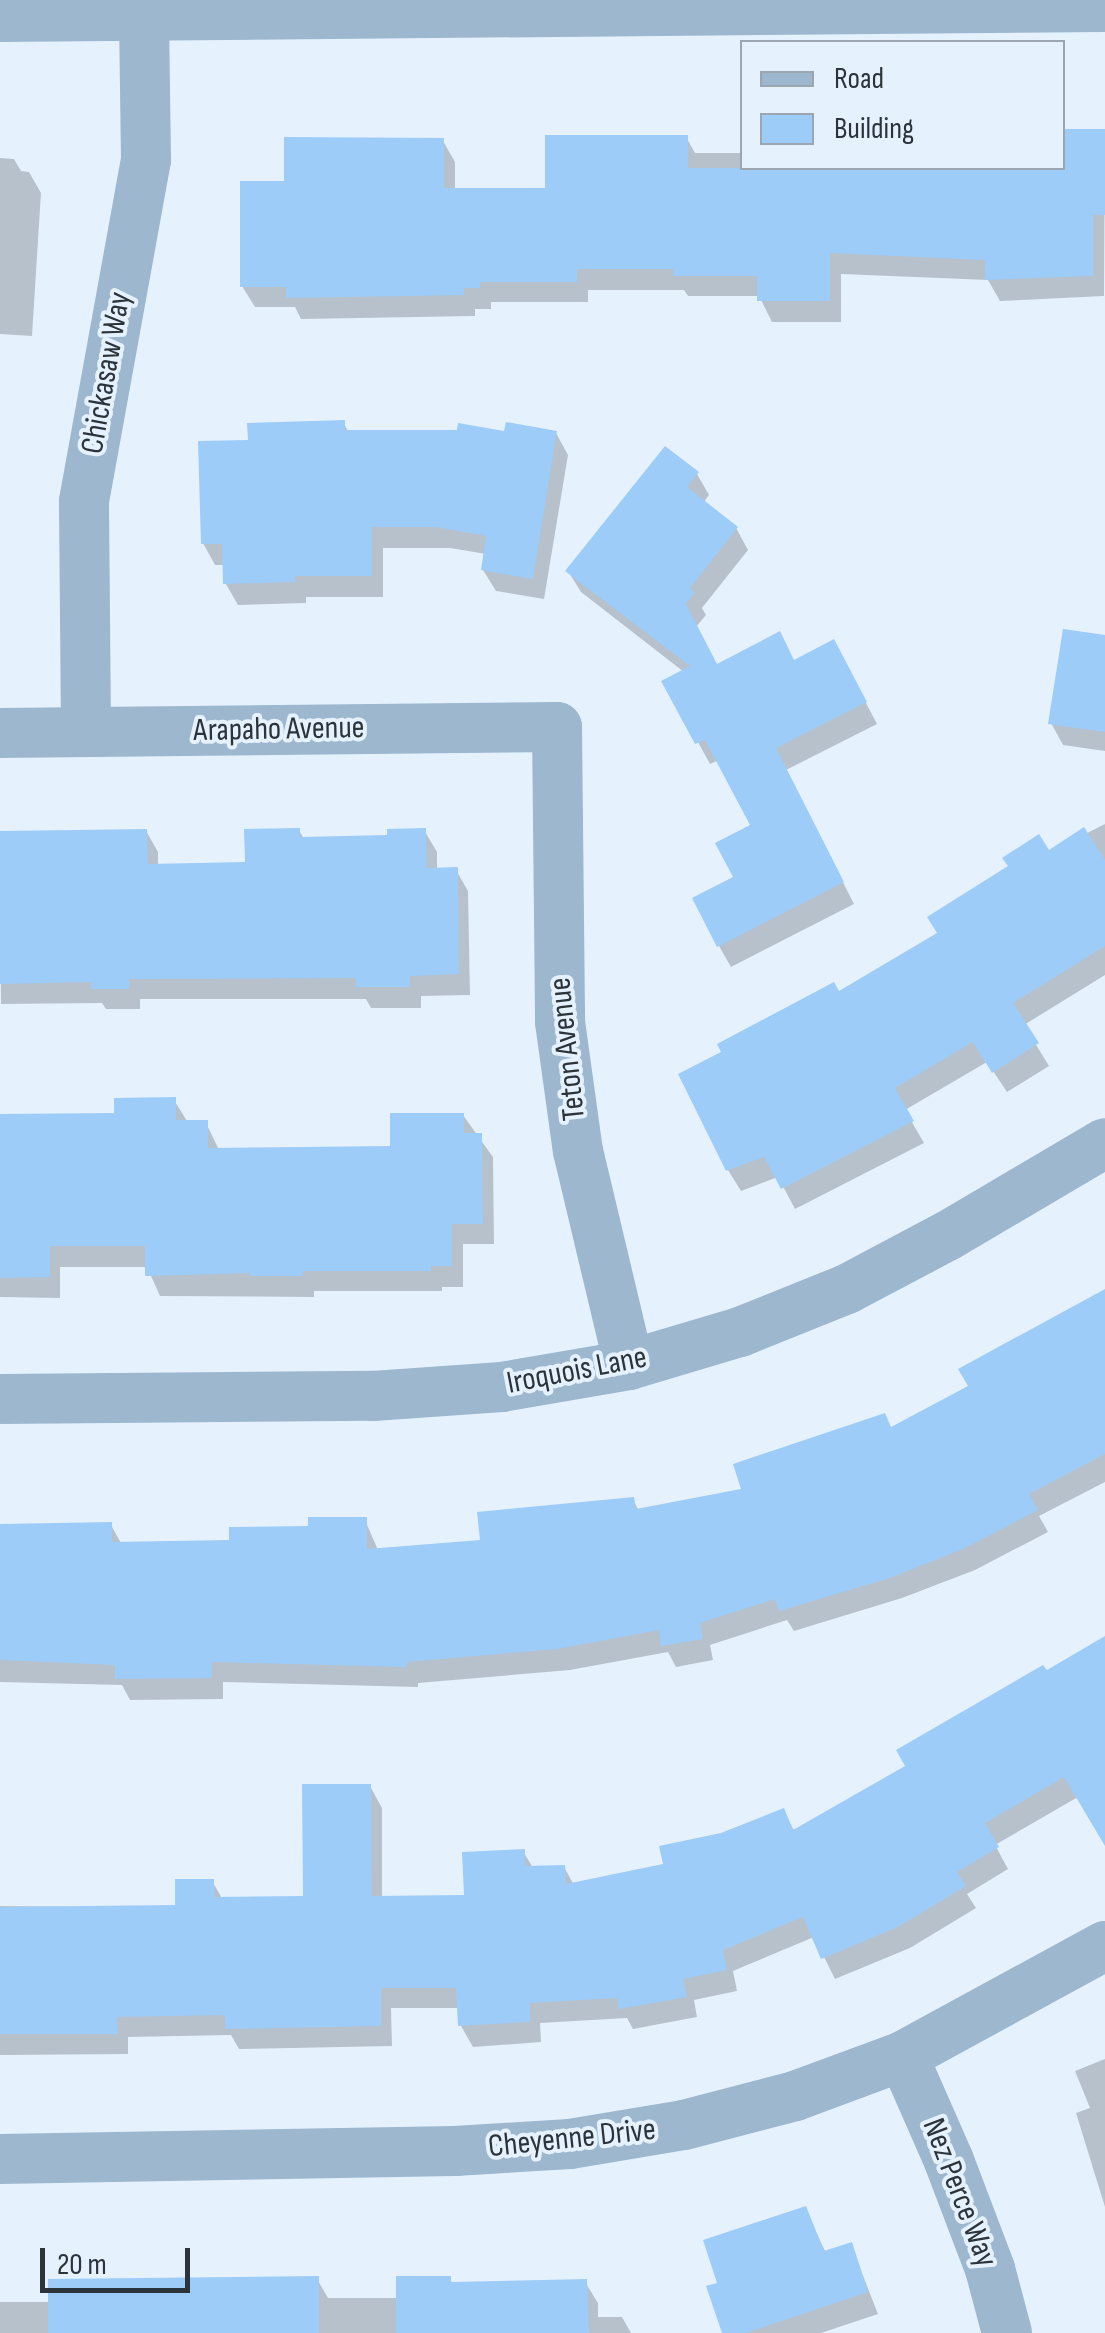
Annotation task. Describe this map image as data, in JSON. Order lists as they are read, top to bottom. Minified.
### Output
{"streets":{"street":["Chickasaw Way","Arapaho Avenue","Teton Avenue","Iroquois Lane","Cheyenne Drive","Nez Perce Way"]},"crossings":[["Chickasaw Way","Arapaho Avenue"],["Arapaho Avenue","Teton Avenue"],["Teton Avenue","Iroquois Lane"],["Cheyenne Drive","Nez Perce Way"]],"legend":["Road","Building"],"scale_bar":"20 m"}
